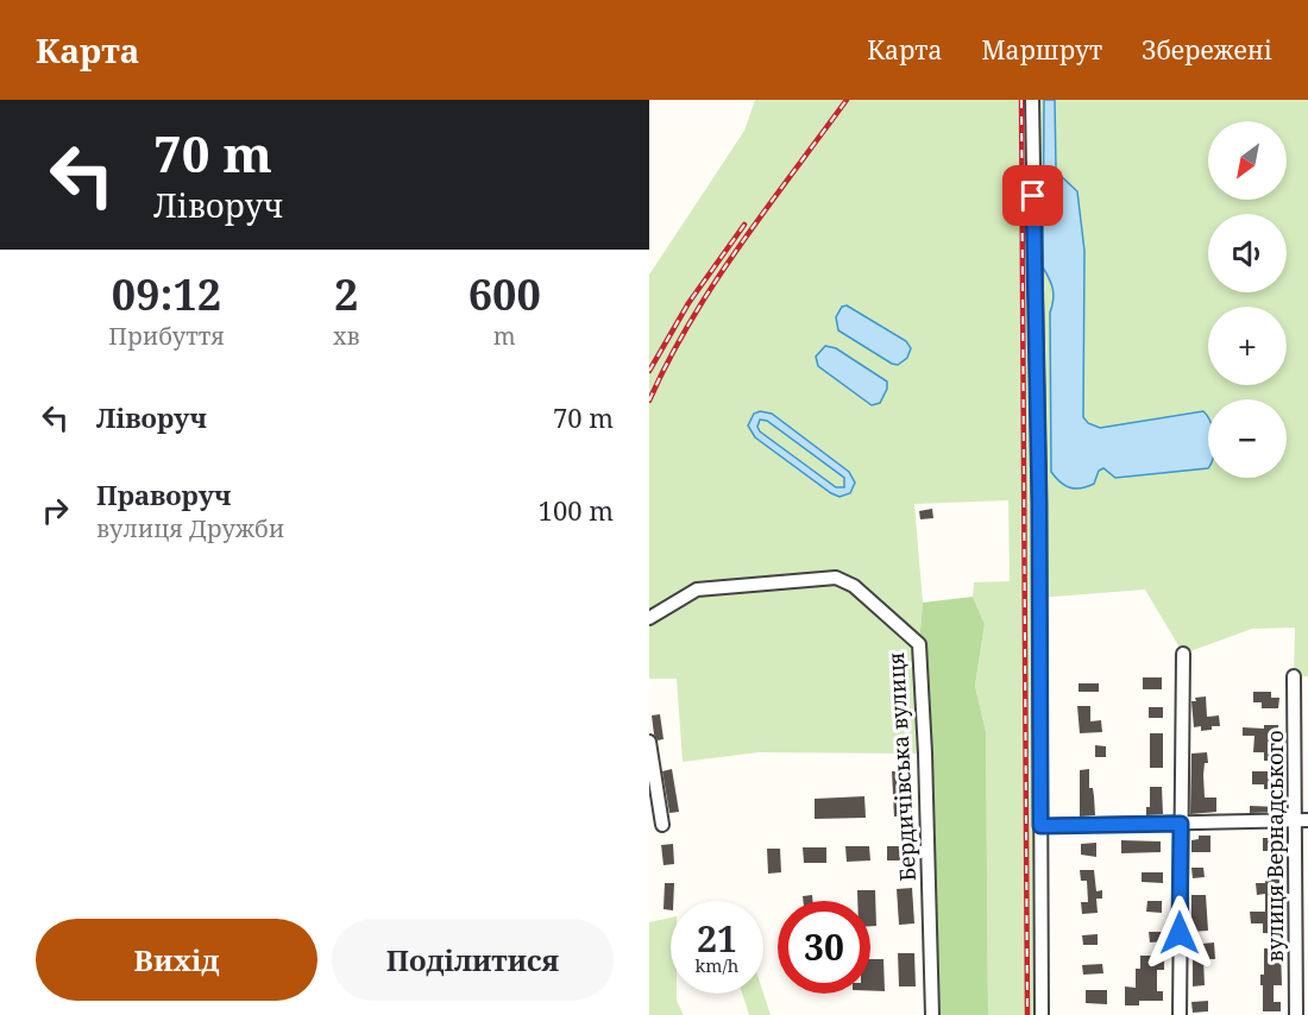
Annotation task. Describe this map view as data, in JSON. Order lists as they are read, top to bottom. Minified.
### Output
{"streets":{"street":["Бердичівська вулиця","вулиця Вернадського"]},"north":"bottom left","page":{"header":"Карта","nav":["Карта","Маршрут","Збережені"],"turn":["70 m","Ліворуч"],"map_buttons":["+","−"],"eta":["09:12","Прибуття","2","хв","600","m"],"list":[{"name":"Ліворуч","value":"70 m"},{"name":"Праворуч","note":"вулиця Дружби","value":"100 m"}],"speed":"21 km/h","limit":"30","buttons":["Вихід","Поділитися"]}}
